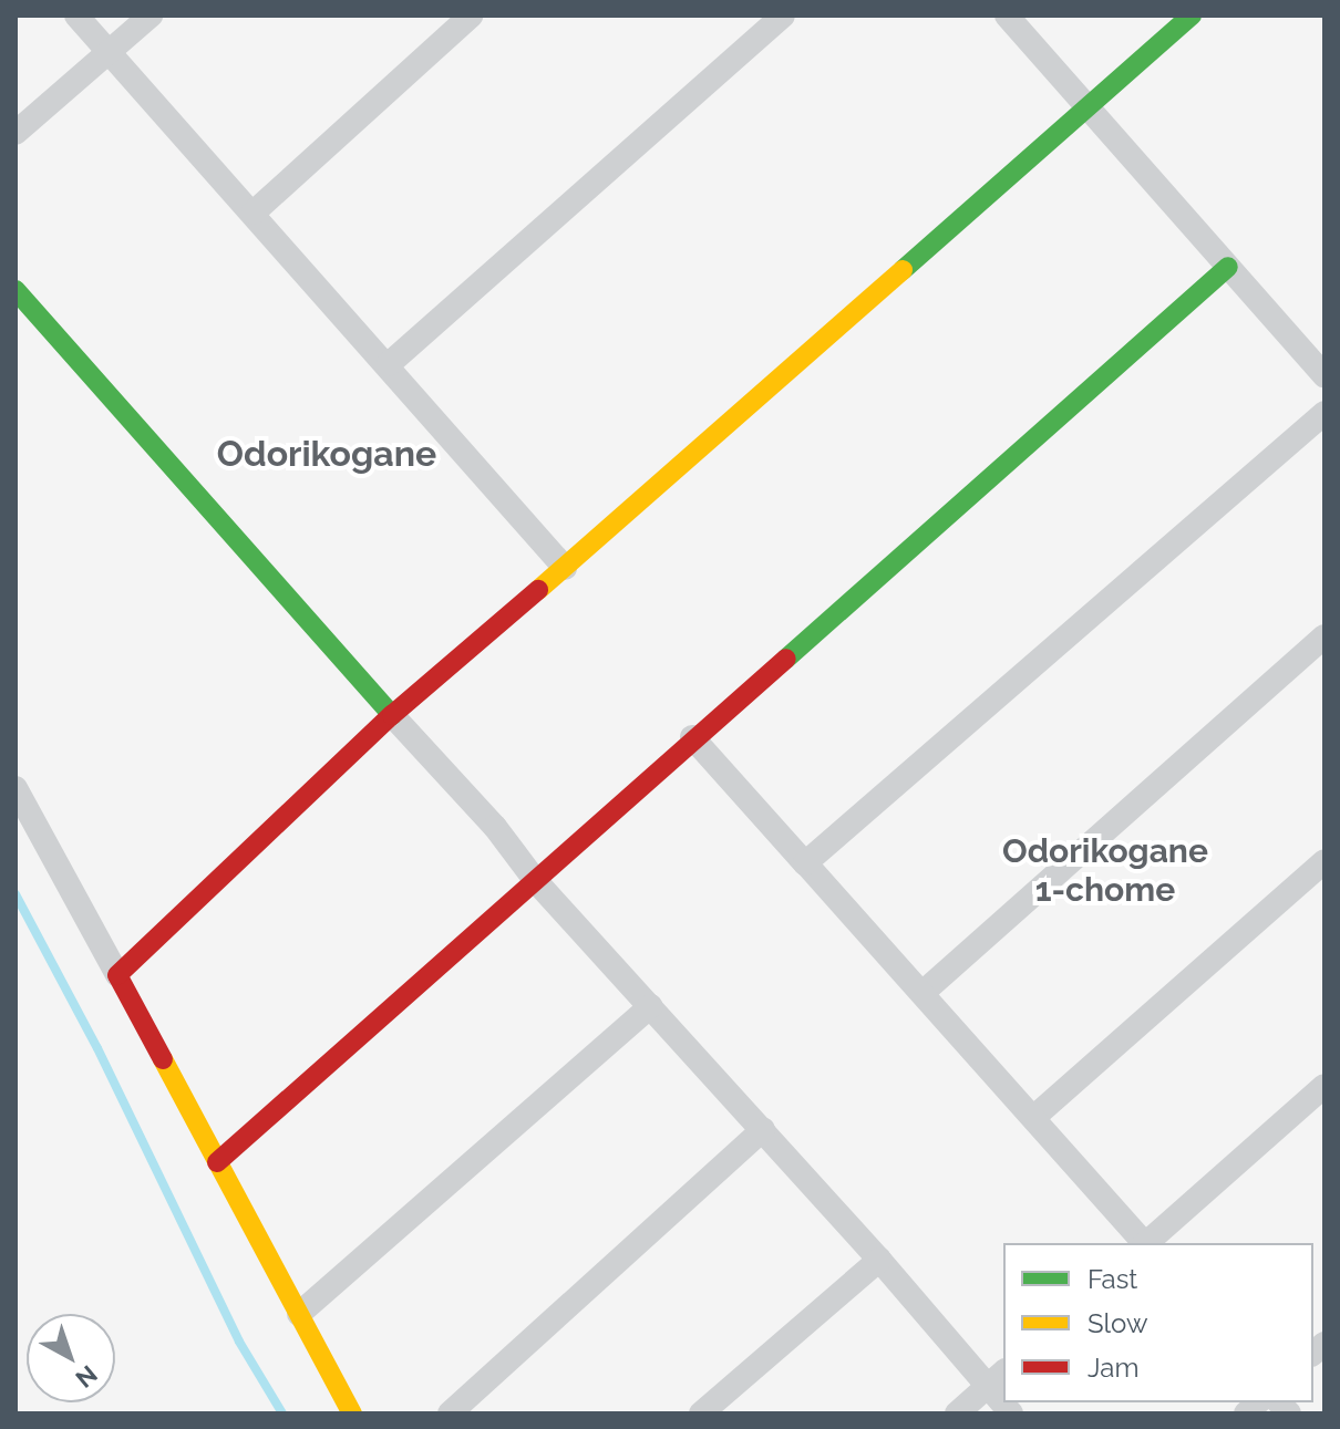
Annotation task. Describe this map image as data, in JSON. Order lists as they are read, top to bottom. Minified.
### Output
{"districts":["Odorikogane","Odorikogane 1-chome"],"legend":["Fast","Slow","Jam"],"north":"bottom right"}
